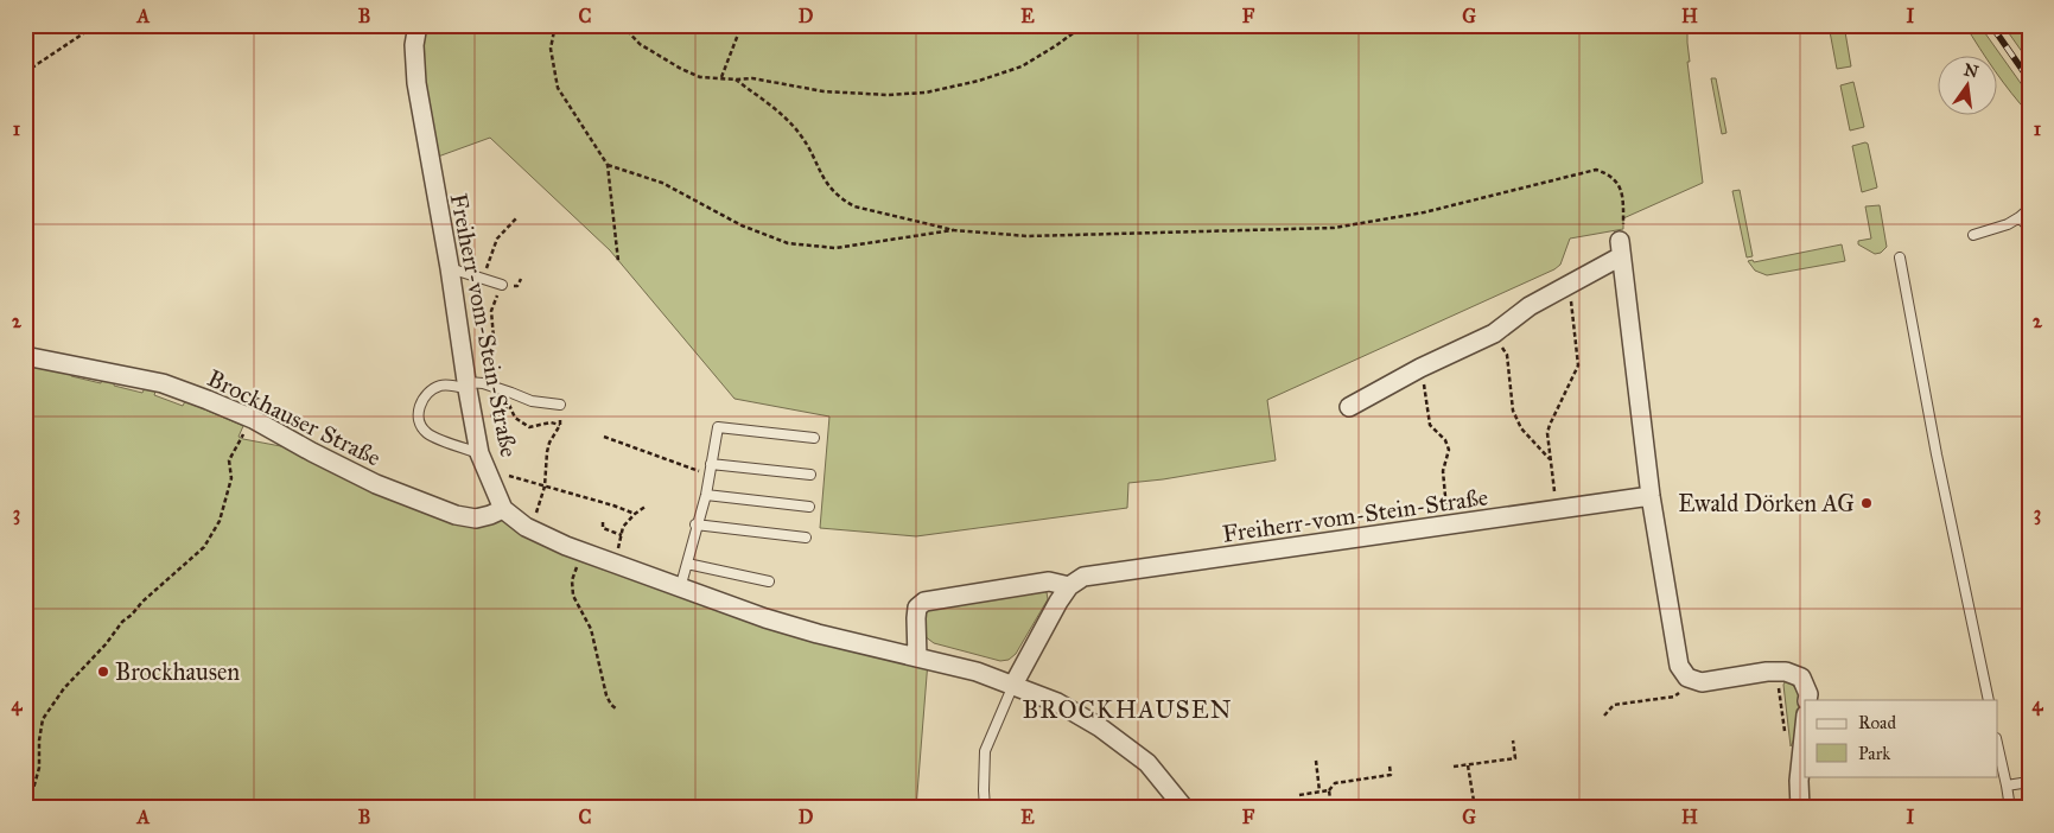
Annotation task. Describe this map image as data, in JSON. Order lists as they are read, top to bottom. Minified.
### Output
{"streets":{"street":["Freiherr-vom-Stein-Straße","Brockhauser Straße"]},"crossings":[["Freiherr-vom-Stein-Straße","Brockhauser Straße"]],"districts":["BROCKHAUSEN"],"places":["Ewald Dörken AG","Brockhausen"],"legend":["Road","Park"],"north":"top","grid":{"columns":["A","B","C","D","E","F","G","H","I"],"rows":["1","2","3","4"]}}
